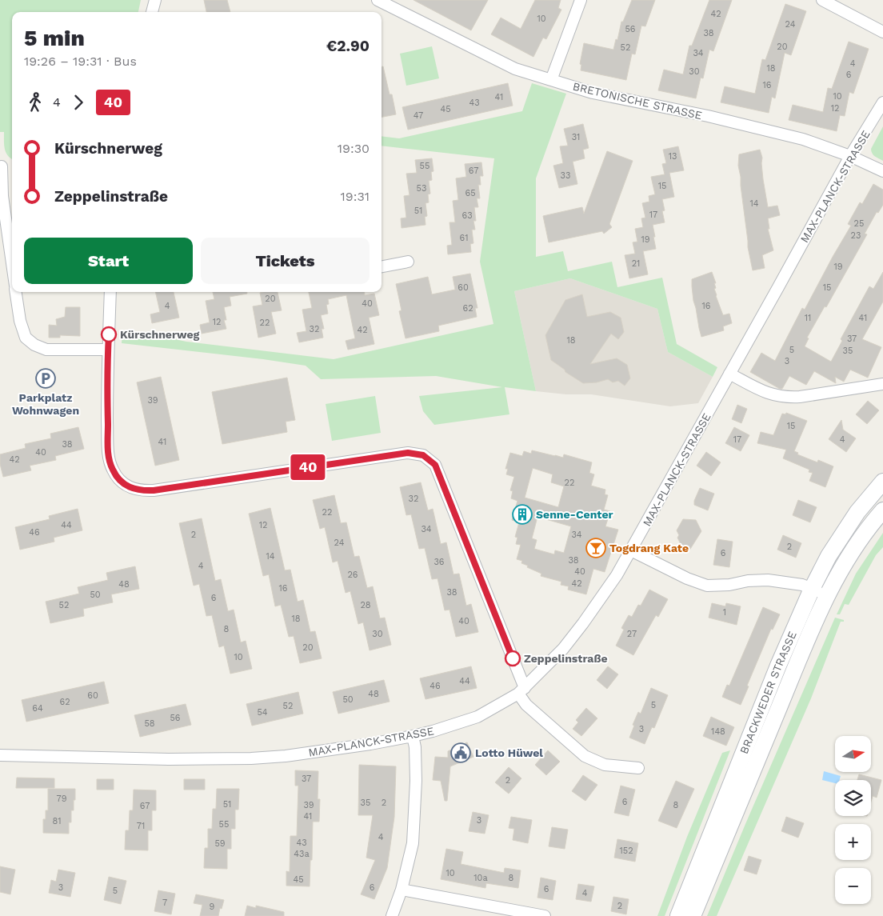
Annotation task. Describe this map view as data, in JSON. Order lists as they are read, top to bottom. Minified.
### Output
{"streets":{"main road":["BRACKWEDER STRASSE"],"street":["BRETONISCHE STRASSE","MAX-PLANCK-STRASSE"]},"crossings":[["BRETONISCHE STRASSE","MAX-PLANCK-STRASSE"]],"places":{"other":["Kürschnerweg","Zeppelinstraße"],"parking":["Parkplatz Wohnwagen"],"building":["Senne-Center"],"bar":["Togdrang Kate"],"public building":["Lotto Hüwel"]},"lines":["bus line 40"],"house_numbers":["42","10","24","56","38","20","52","34","4","18","30","6","16","10","41","43","12","45","47","31","13","55","67","33","15","53","65","14","51","17","63","25","23","61","19","21","19","60","15","20","40","4","16","62","11","41","12","22","32","42","37","18","5","35","3","39","15","17","4","41","38","40","42","22","32","22","44","12","34","46","2","34","24","2","6","14","38","36","4","40","26","42","48","16","38","50","6","52","28","1","18","40","8","30","27","20","10","44","46","48","60","50","62","5","52","64","54","56","58","3","148","37","2","79","6","35","2","51","39","8","67","41","3","81","55","71","4","43","59","152","43a","10","10a","8","45","3","6","6","5","4","7","2","9"],"north":"right","page":{"on_map":"40","heading":["5 min","19:26 – 19:31 · Bus","€2.90"],"legs":["4","40"],"list":[{"name":"Kürschnerweg","value":"19:30"},{"name":"Zeppelinstraße","value":"19:31"}],"buttons":["Start","Tickets"],"map_buttons":["+","−"]}}
